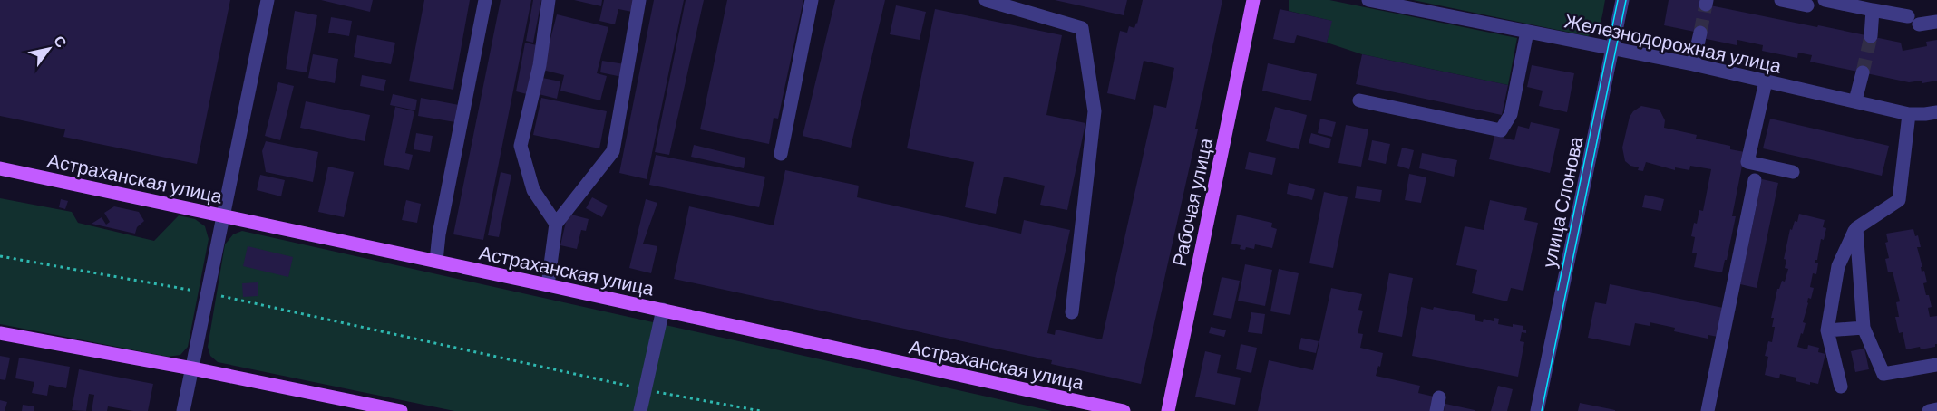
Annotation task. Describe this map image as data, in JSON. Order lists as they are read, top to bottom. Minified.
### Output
{"streets":{"main road":["Астраханская улица","Рабочая улица"],"street":["Железнодорожная улица","улица Слонова"]},"crossings":[["Железнодорожная улица","улица Слонова"]],"north":"top right"}
